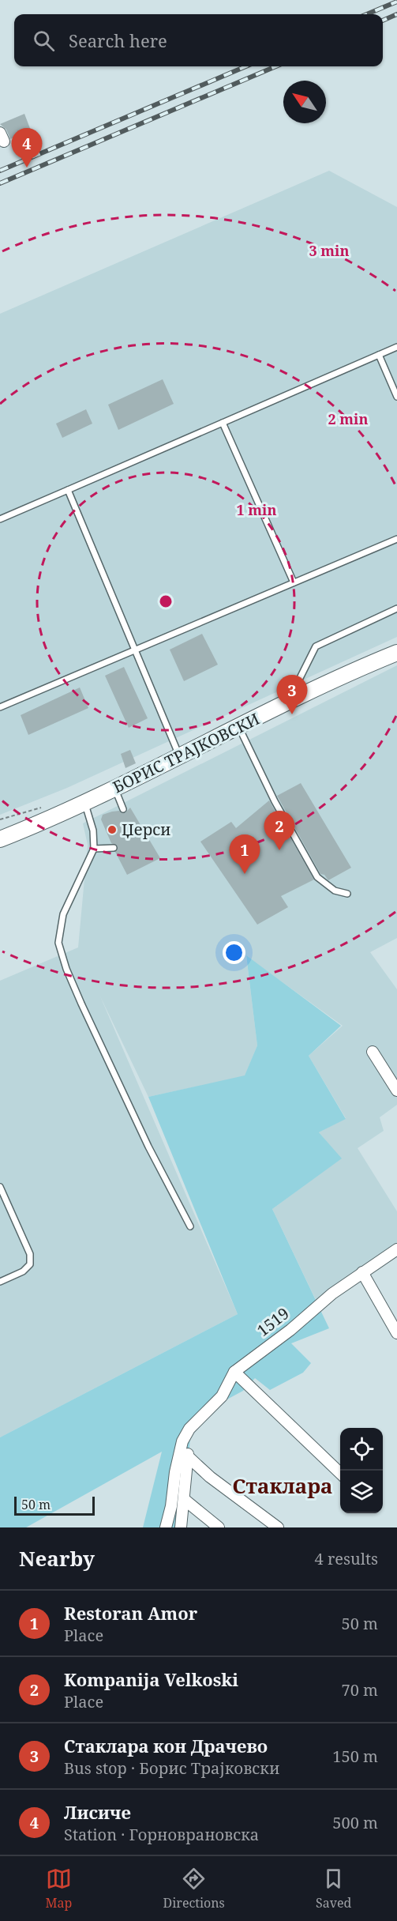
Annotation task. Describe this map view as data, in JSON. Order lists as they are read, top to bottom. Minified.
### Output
{"streets":{"main road":["БОРИС ТРАЈКОВСКИ"],"street":["1519"]},"districts":["Стаклара"],"places":["Џерси"],"scale_bar":"50 m","north":"top left","page":{"search":"Search here","pins":["4","3","2","1"],"scale":"50 m","heading":["Nearby","4 results"],"list":[{"mark":"1","name":"Restoran Amor","note":"Place","value":"50 m"},{"mark":"2","name":"Kompanija Velkoski","note":"Place","value":"70 m"},{"mark":"3","name":"Стаклара кон Драчево","note":"Bus stop · Борис Трајковски","value":"150 m"},{"mark":"4","name":"Лисиче","note":"Station · Горноврановска","value":"500 m"}],"nav":["Map","Directions","Saved"]},"rings":["3 min","2 min","1 min"]}
